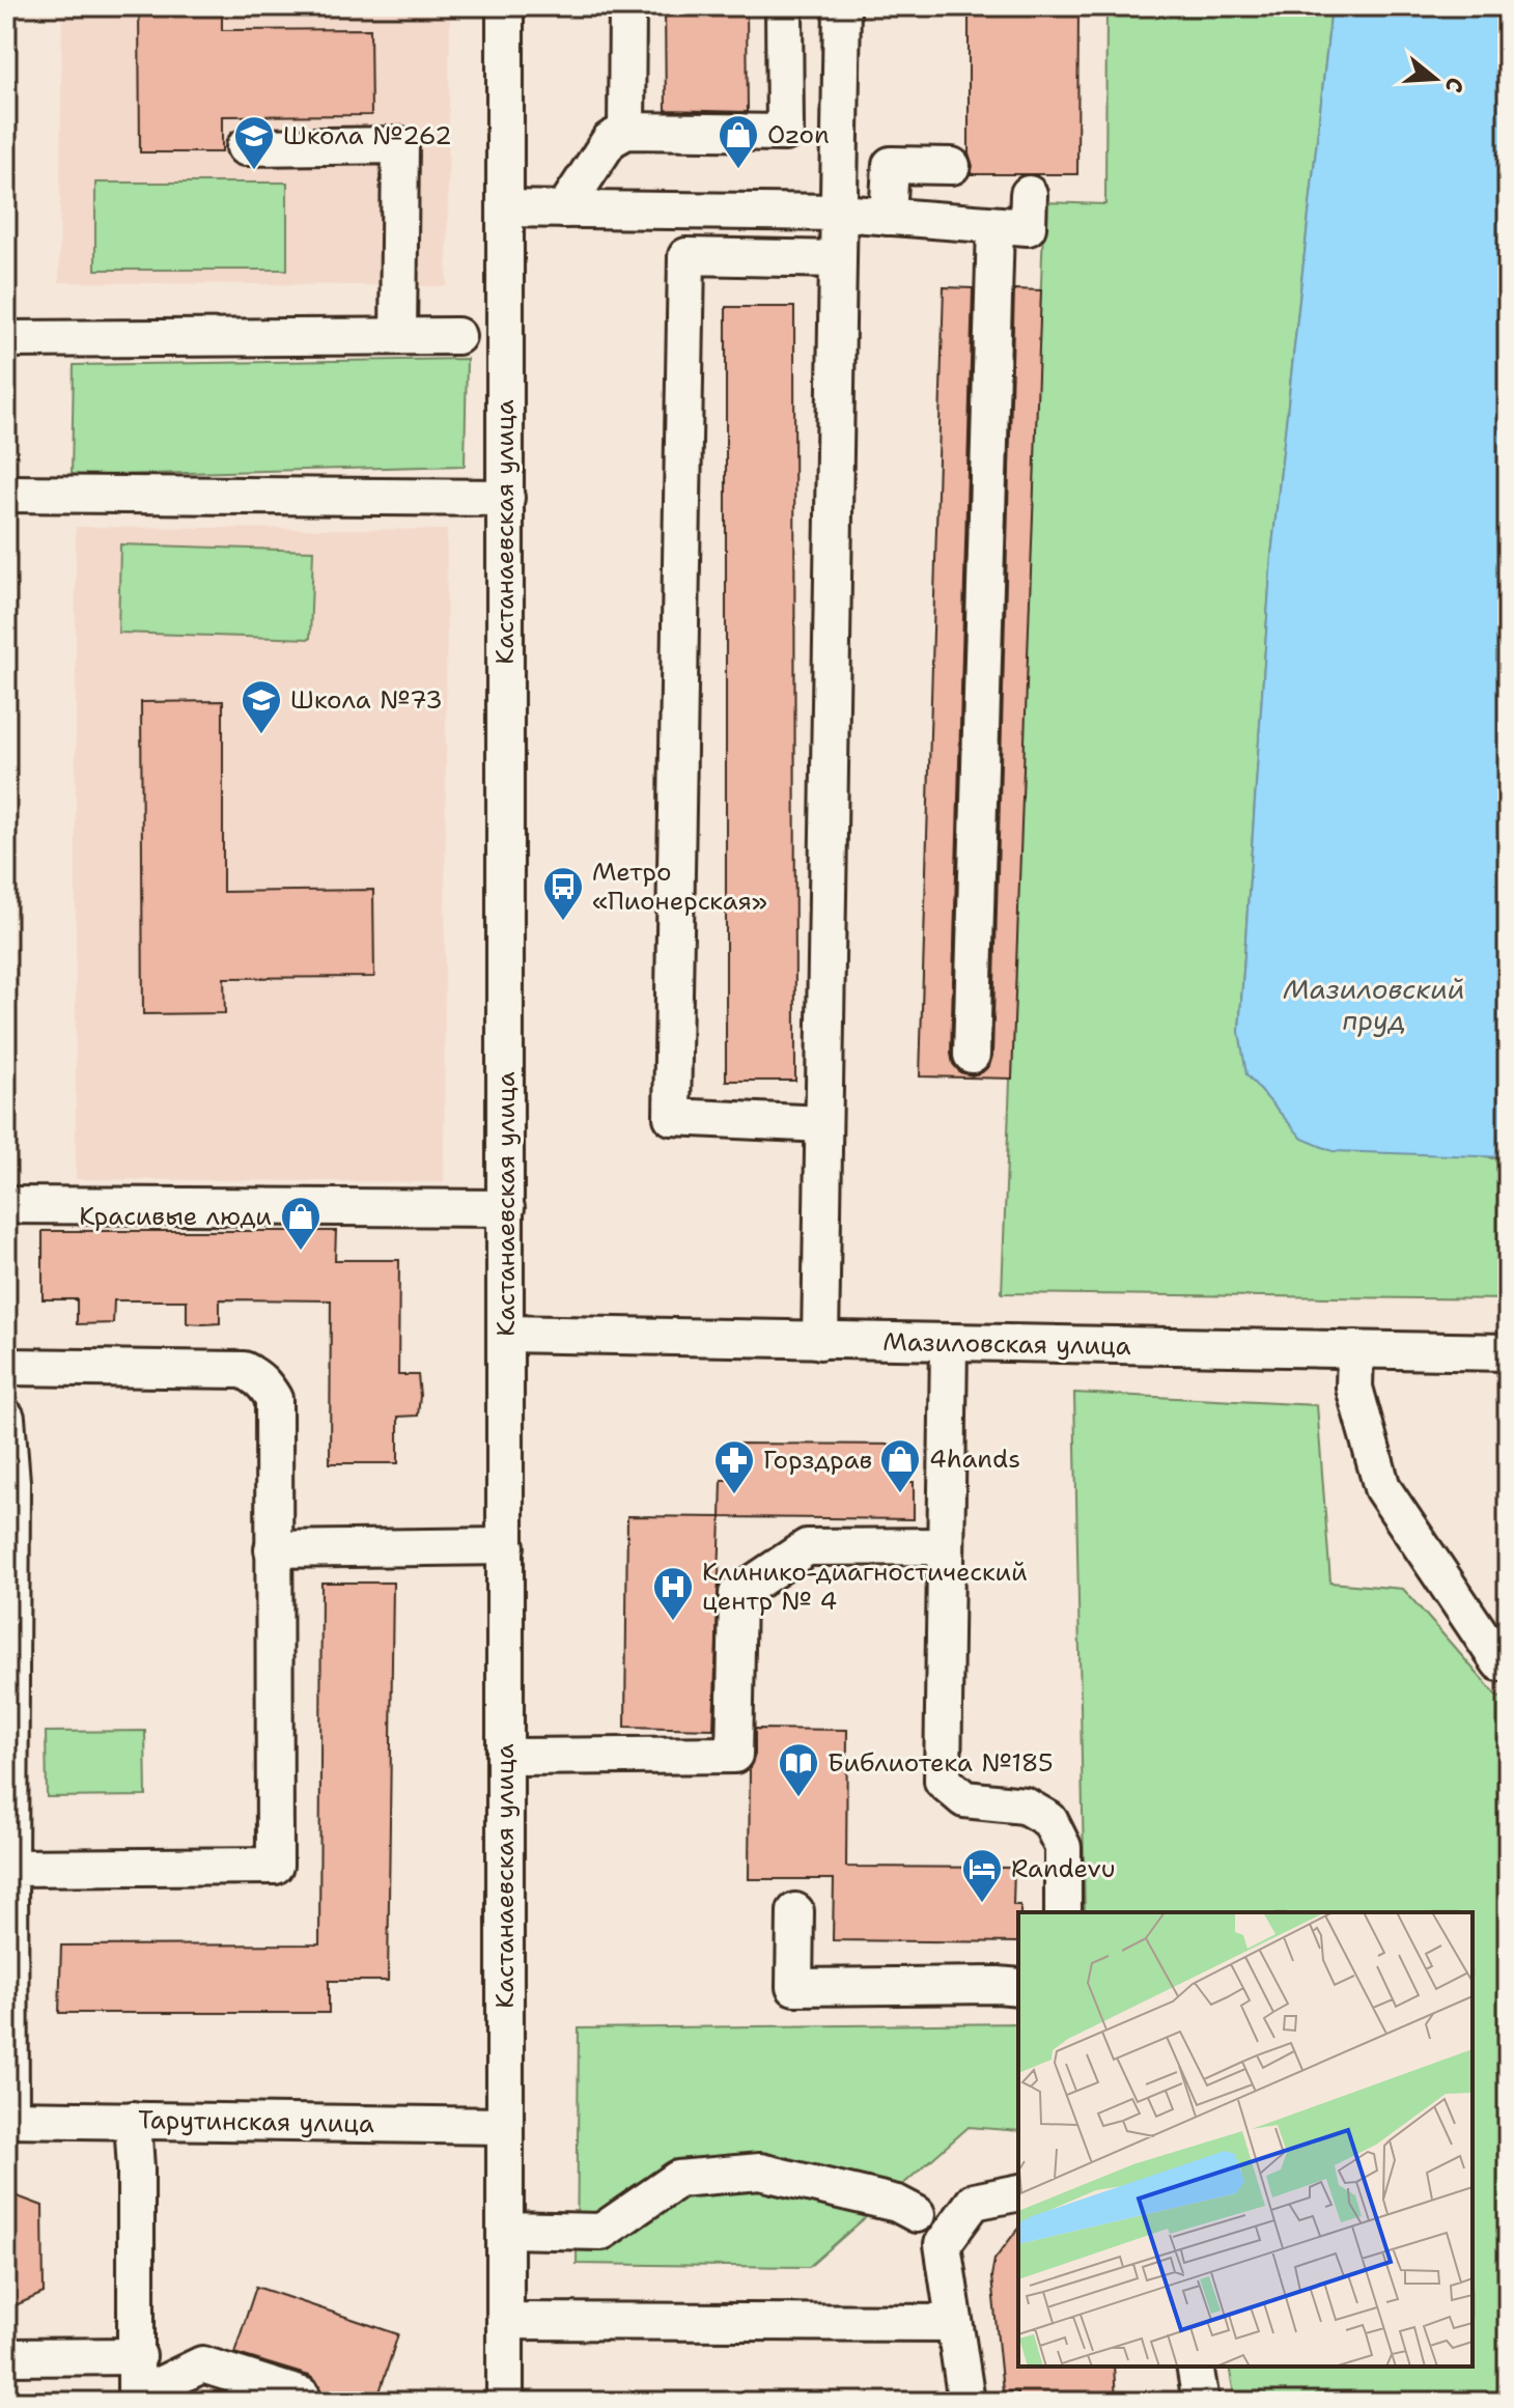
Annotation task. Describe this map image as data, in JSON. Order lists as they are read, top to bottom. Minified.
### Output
{"streets":{"street":["Кастанаевская улица","Мазиловская улица","Тарутинская улица"]},"crossings":[["Кастанаевская улица","Мазиловская улица"],["Кастанаевская улица","Тарутинская улица"]],"water":["Мазиловский пруд"],"places":{"shop":["Ozon","Красивые люди","4hands"],"school or university":["Школа №262","Школа №73"],"bus stop":["Метро «Пионерская»"],"pharmacy":["Горздрав"],"hospital":["Клинико-диагностический центр № 4"],"library":["Библиотека №185"],"hotel":["Randevu"]},"north":"right"}
